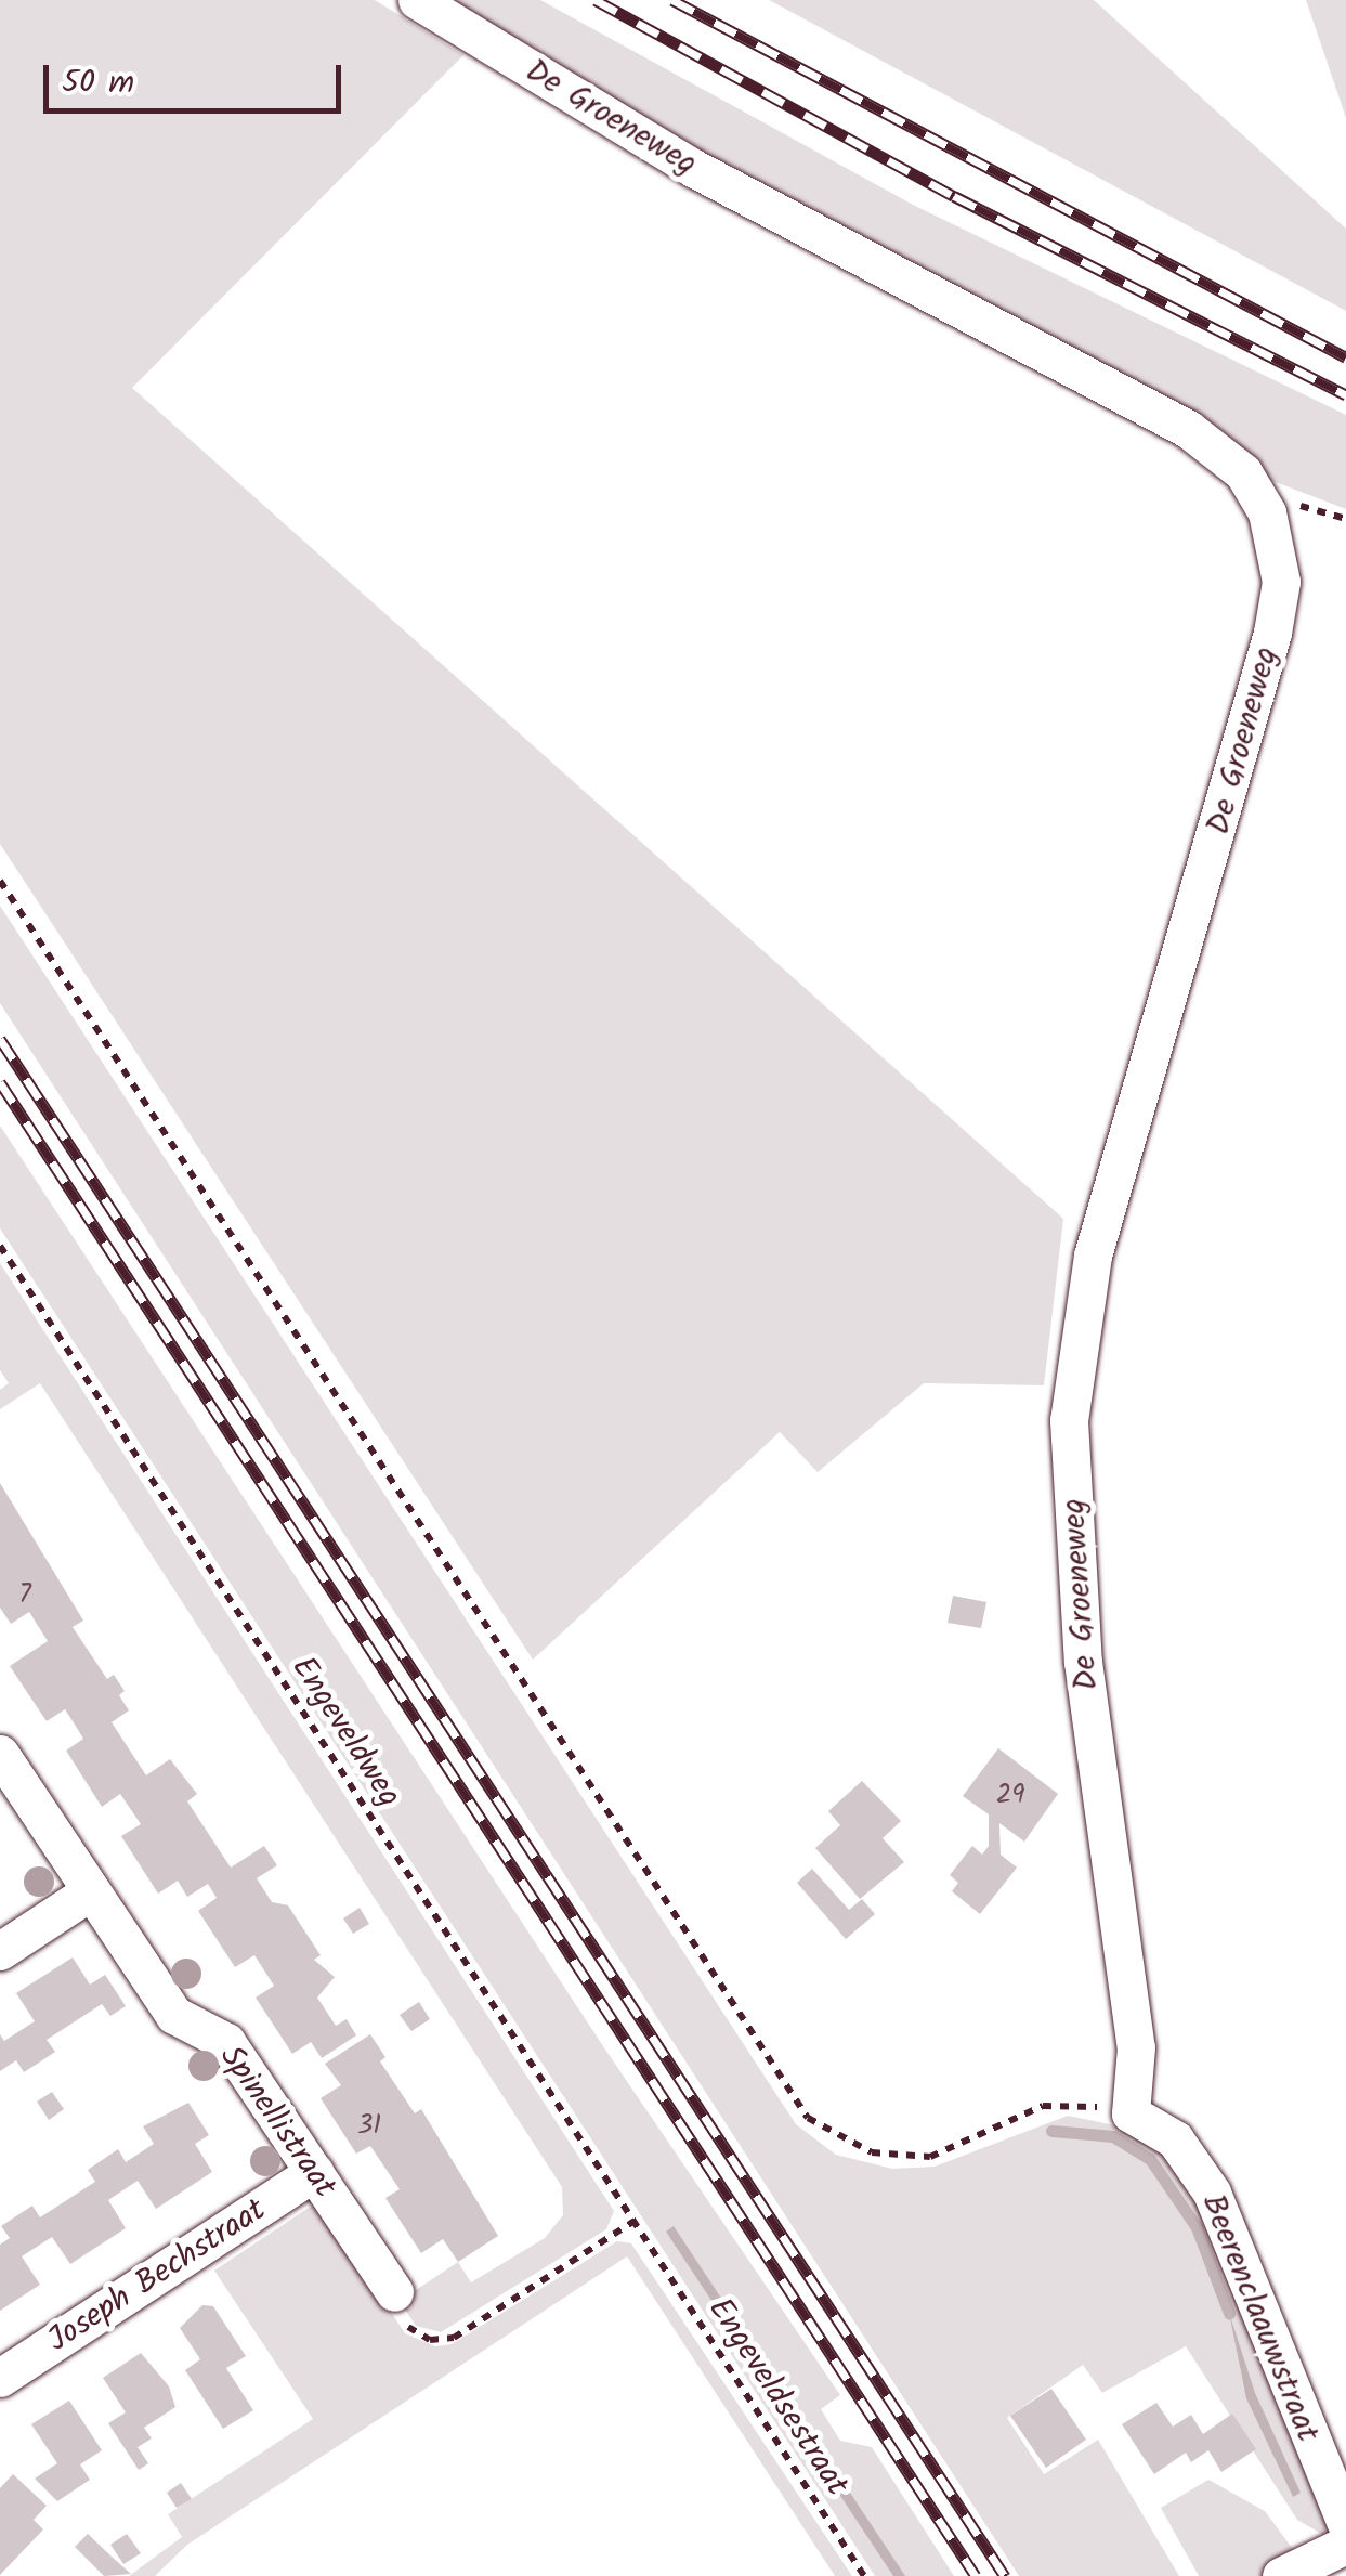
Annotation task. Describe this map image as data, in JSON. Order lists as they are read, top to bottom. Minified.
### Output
{"streets":{"street":["De Groeneweg","Spinellistraat","Joseph Bechstraat","Beerenclaauwstraat"],"path":["Engeveldweg","Engeveldsestraat"]},"crossings":[["De Groeneweg","Beerenclaauwstraat"],["Engeveldweg","Engeveldsestraat"],["Spinellistraat","Joseph Bechstraat"]],"house_numbers":["7","29","31"],"scale_bar":"50 m"}
